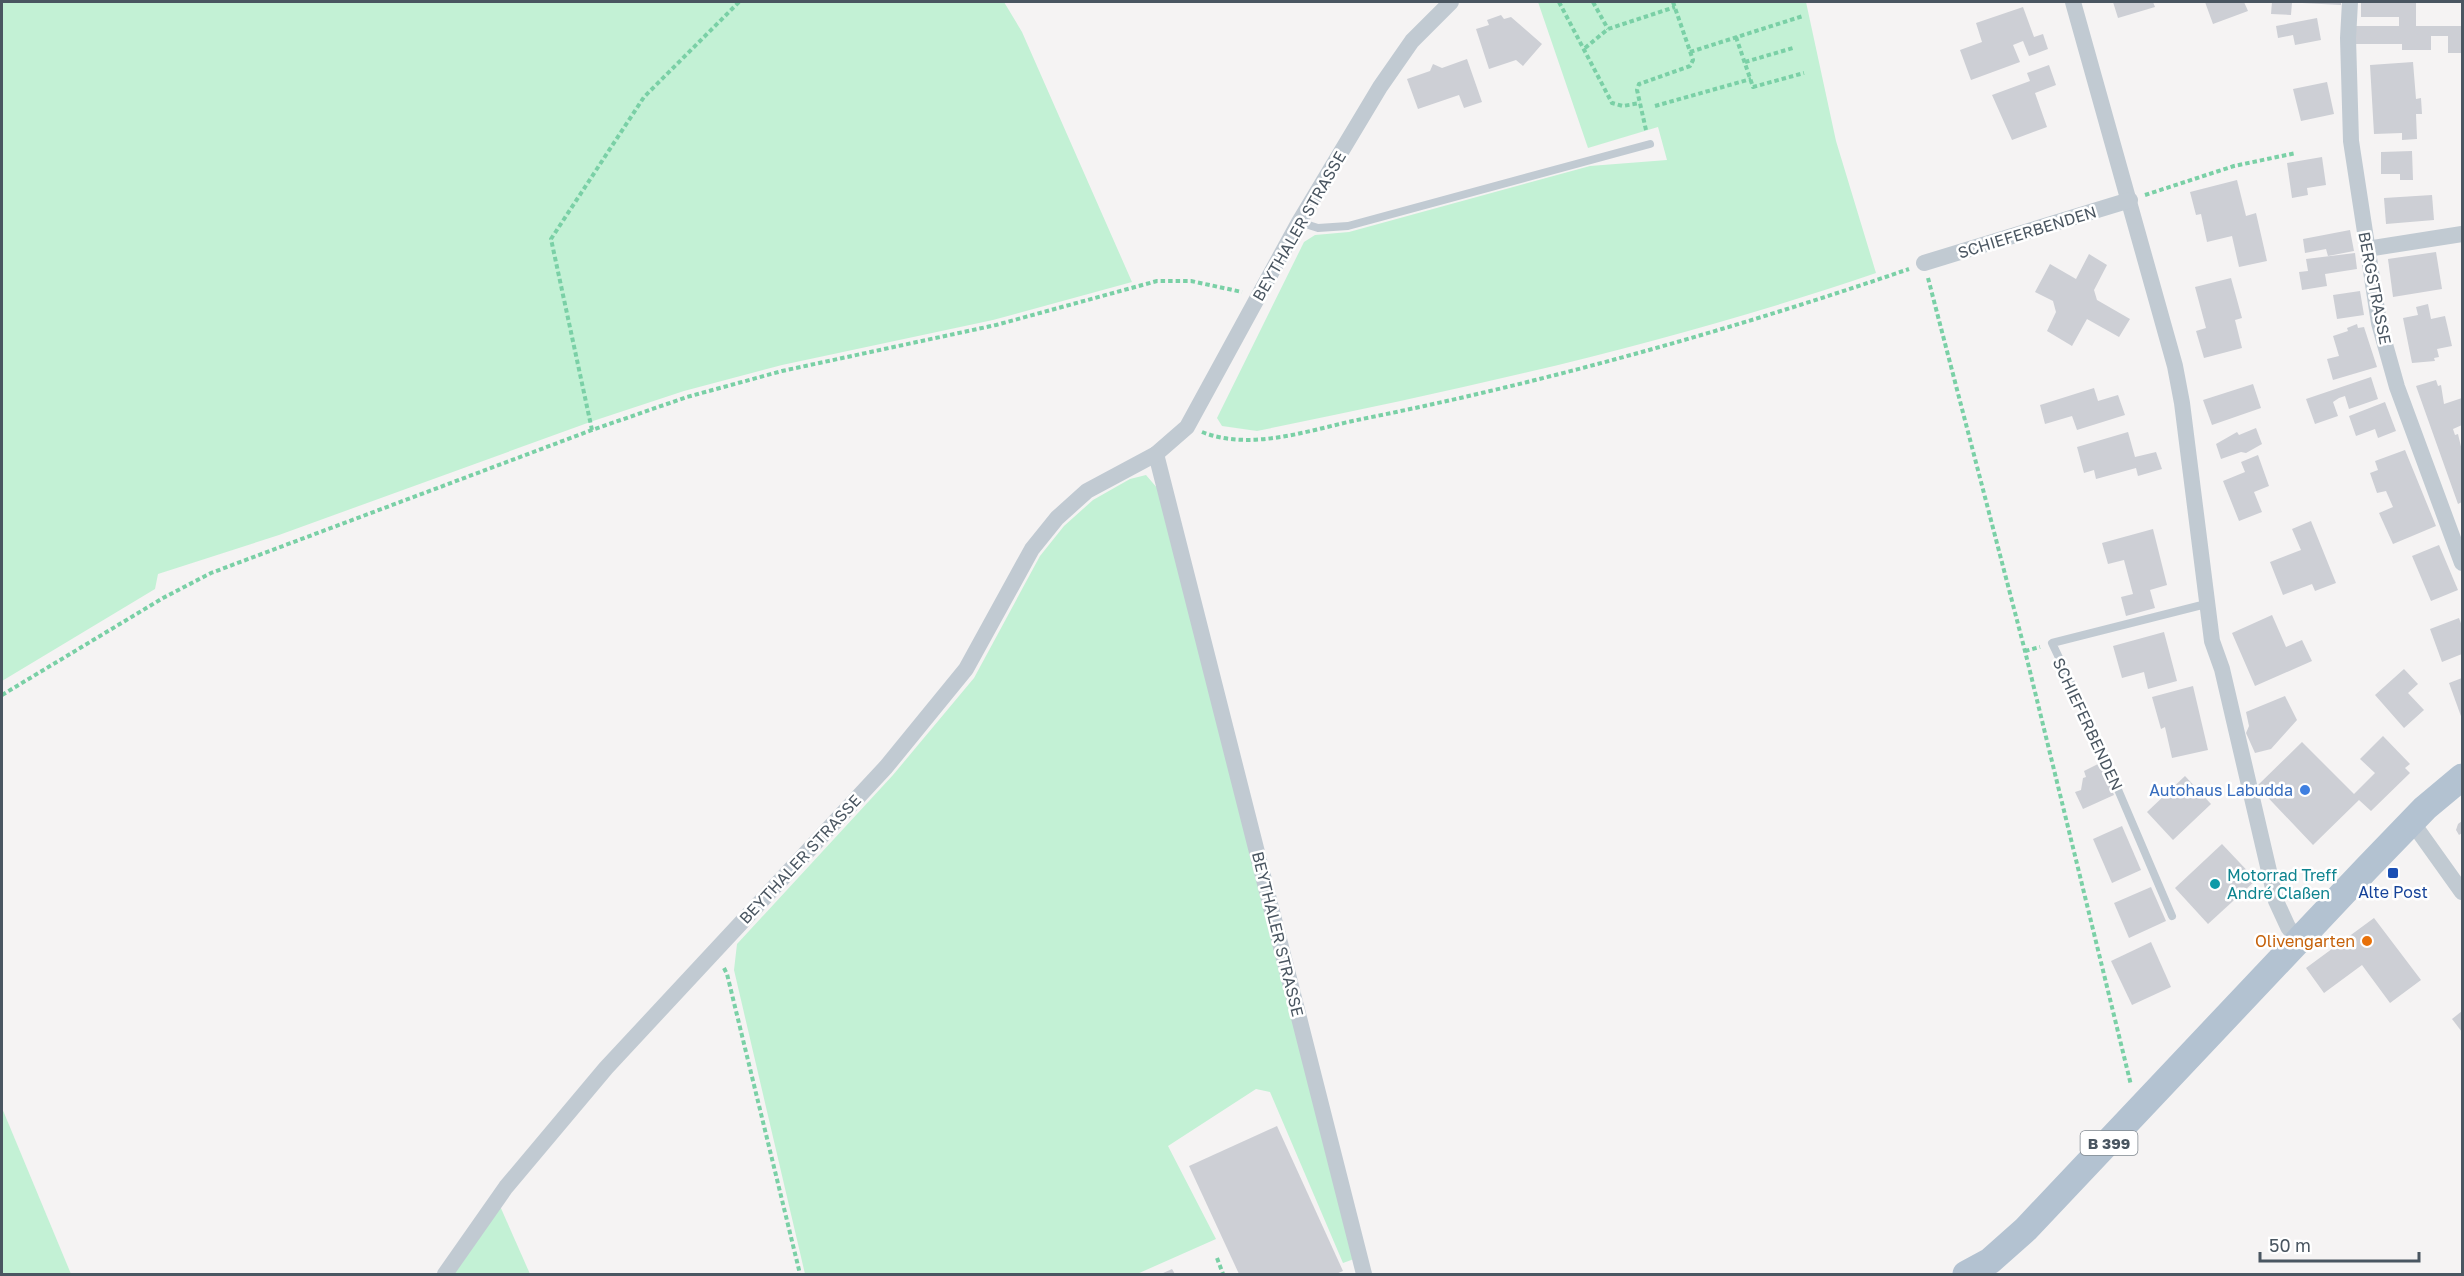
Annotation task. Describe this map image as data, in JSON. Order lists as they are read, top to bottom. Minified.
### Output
{"streets":{"main road":["B 399"],"street":["BEYTHALER STRASSE","SCHIEFERBENDEN","BERGSTRASSE"]},"places":{"other":["Autohaus Labudda","Motorrad Treff André Claßen","Olivengarten"],"transit":["Alte Post"]},"scale_bar":"50 m"}
